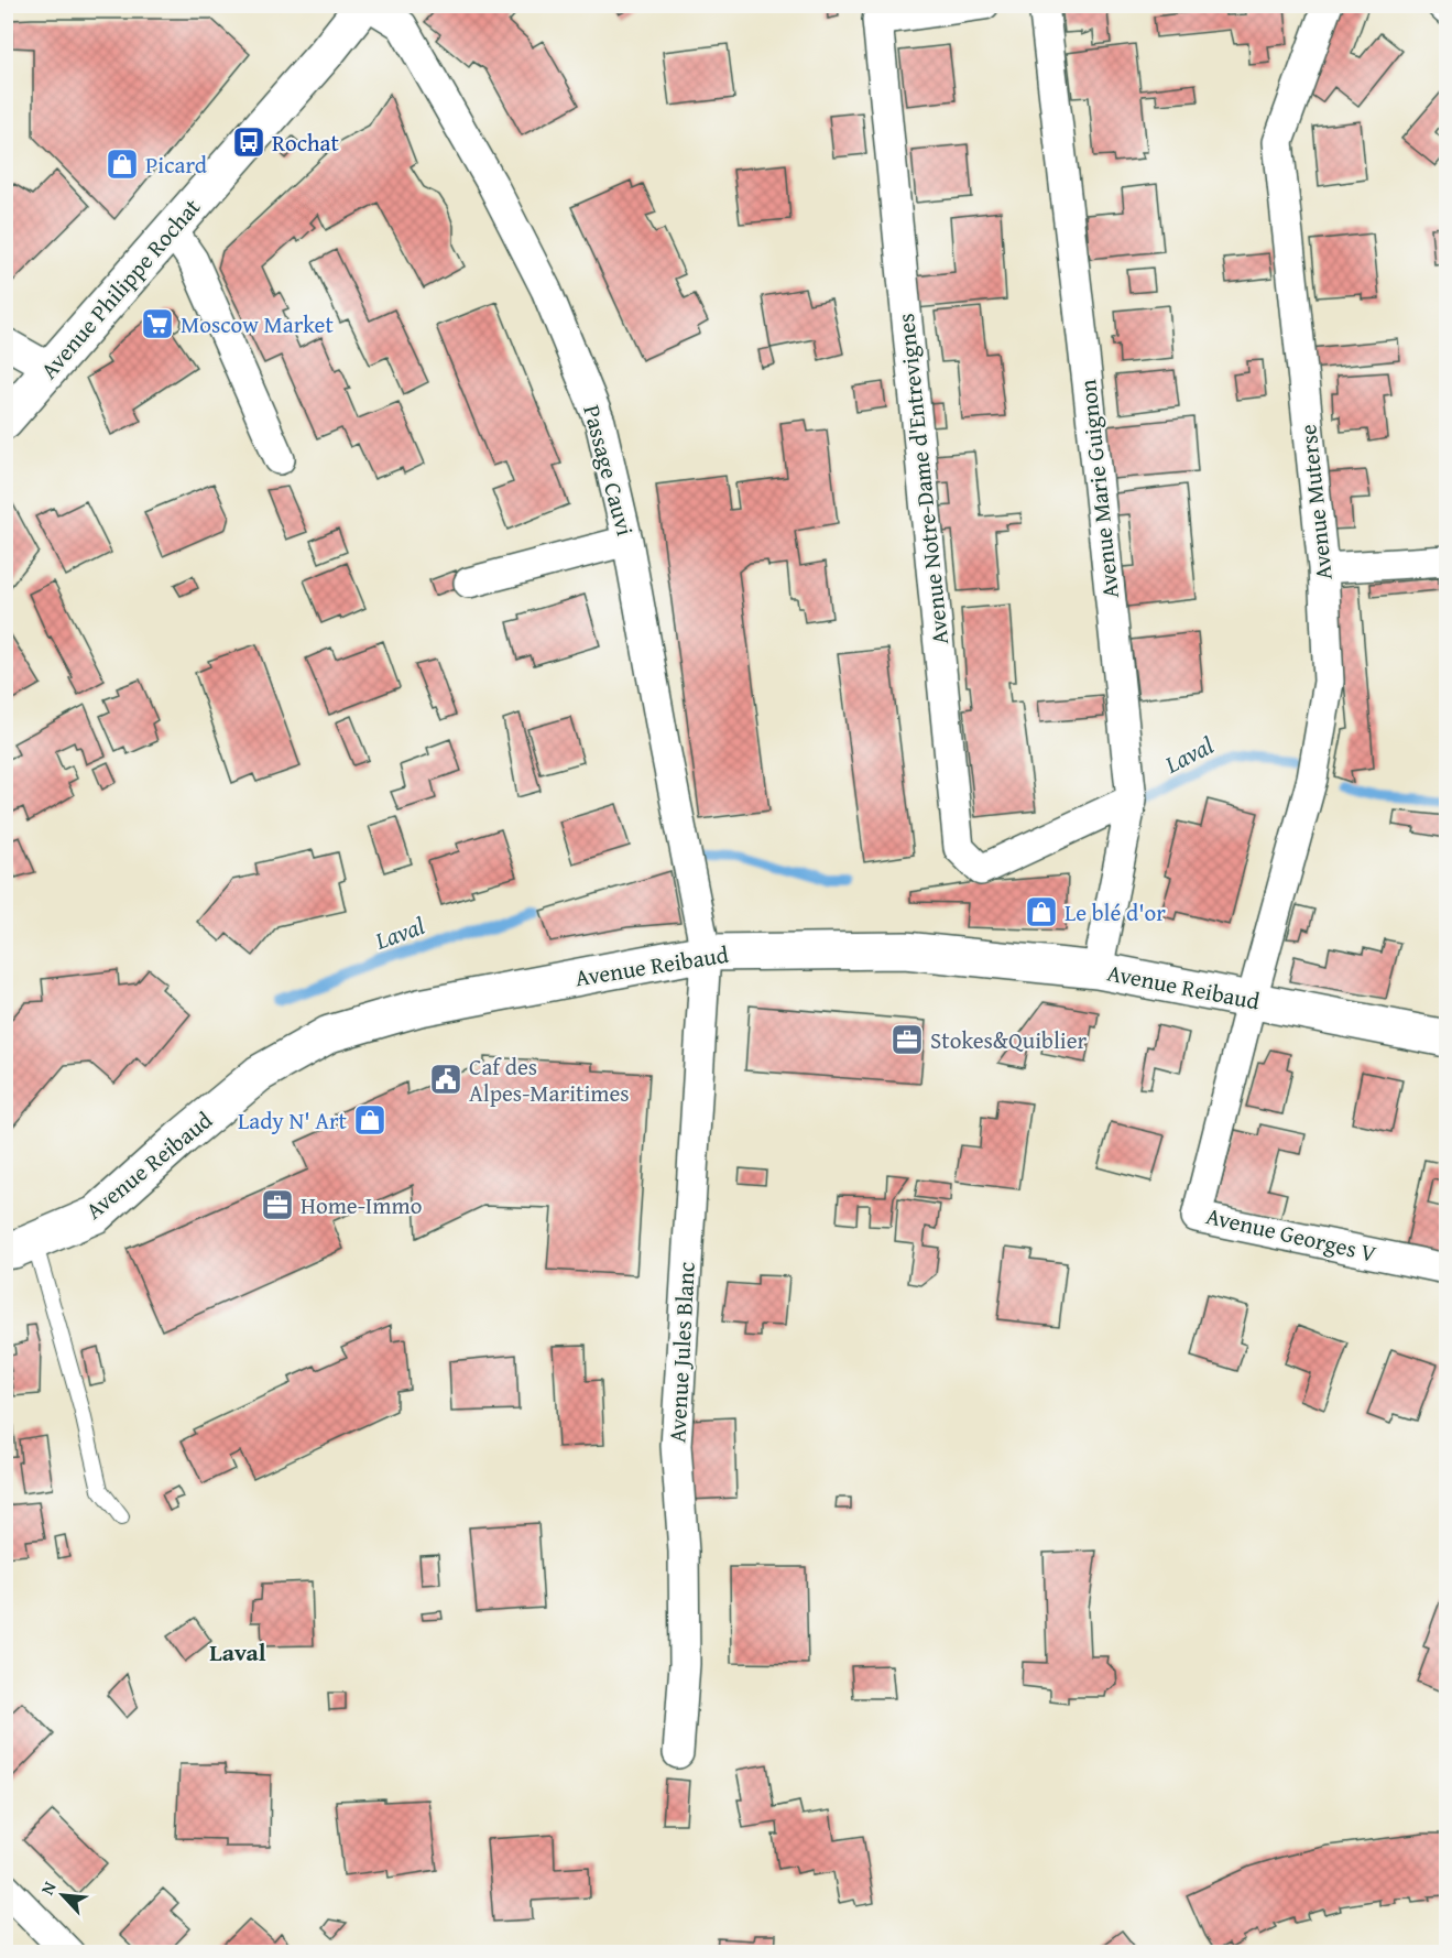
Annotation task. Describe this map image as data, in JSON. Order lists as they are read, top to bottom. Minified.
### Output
{"streets":{"street":["Avenue Philippe Rochat","Passage Cauvi","Avenue Notre-Dame d'Entrevignes","Avenue Marie Guignon","Avenue Muterse","Avenue Reibaud","Avenue Georges V","Avenue Jules Blanc"]},"crossings":[["Avenue Philippe Rochat","Passage Cauvi"],["Passage Cauvi","Avenue Reibaud"],["Passage Cauvi","Avenue Jules Blanc"],["Avenue Notre-Dame d'Entrevignes","Avenue Marie Guignon"],["Avenue Marie Guignon","Avenue Reibaud"],["Avenue Muterse","Avenue Reibaud"],["Avenue Muterse","Avenue Georges V"],["Avenue Reibaud","Avenue Georges V"],["Avenue Reibaud","Avenue Jules Blanc"]],"districts":["Laval"],"water":["Laval"],"places":{"bus stop":["Rochat"],"shop":["Picard","Le blé d'or","Lady N' Art"],"supermarket":["Moscow Market"],"office":["Stokes&Quiblier","Home-Immo"],"public building":["Caf des Alpes-Maritimes"]},"north":"top left"}
